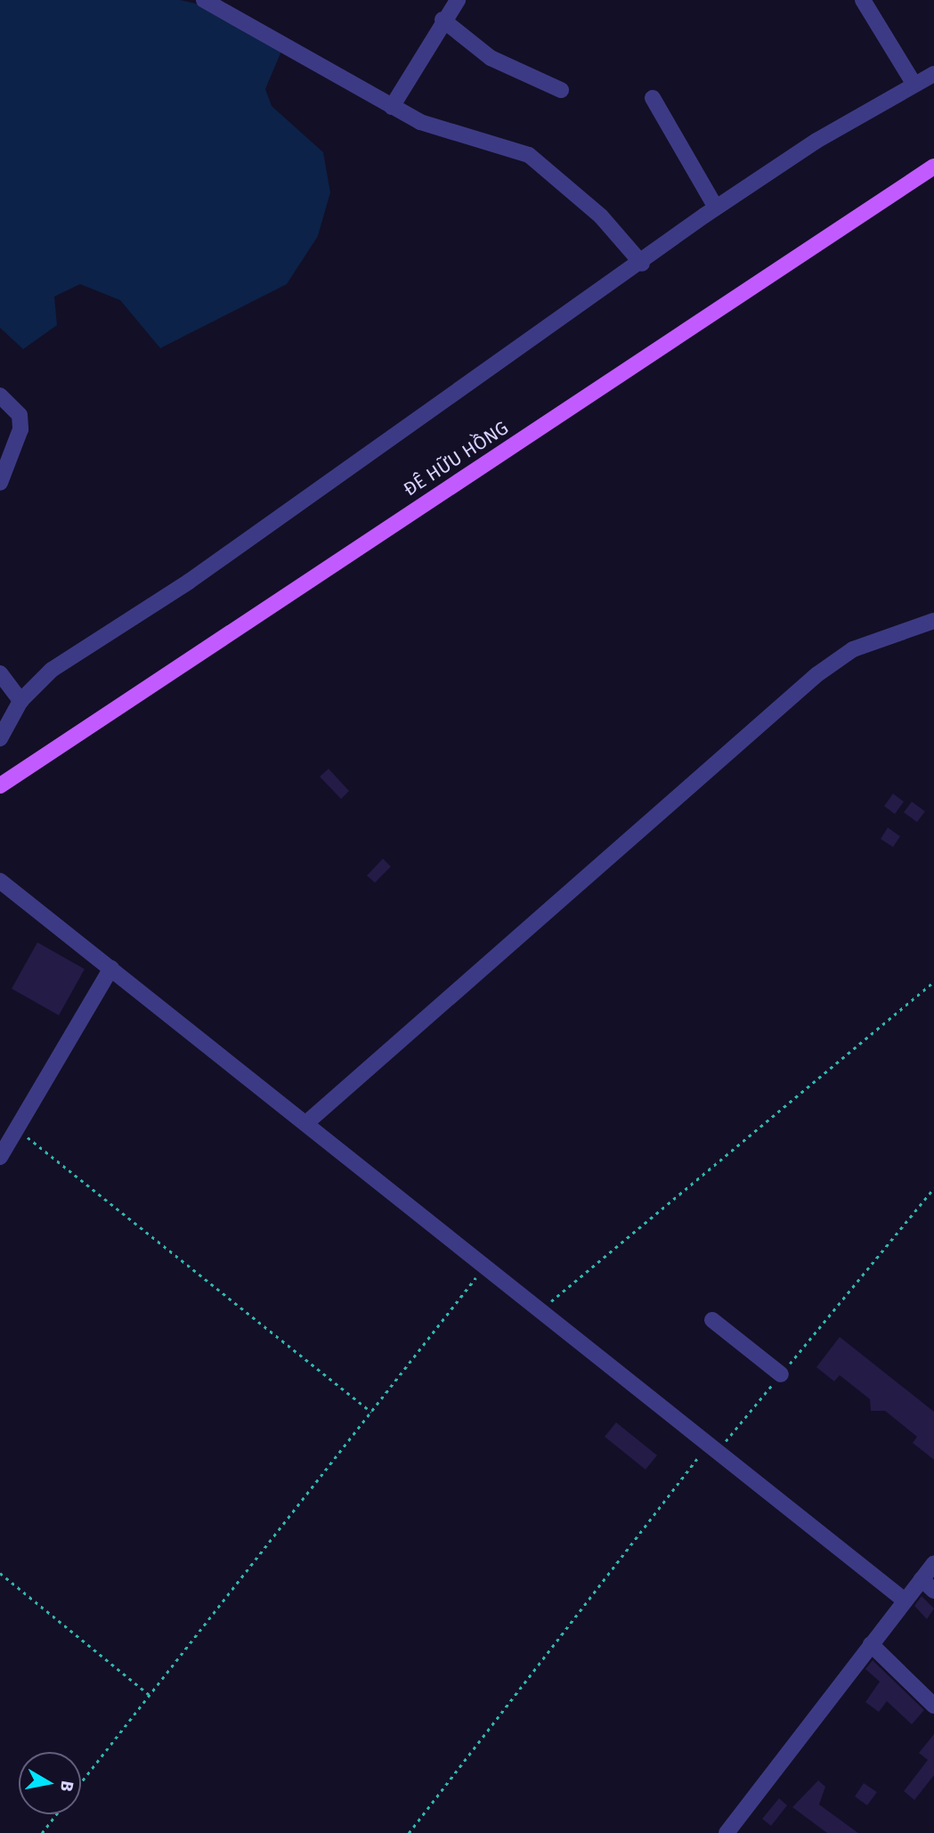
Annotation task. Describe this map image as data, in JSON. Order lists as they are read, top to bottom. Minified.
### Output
{"streets":{"main road":["ĐÊ HỮU HỒNG"]},"north":"right"}
